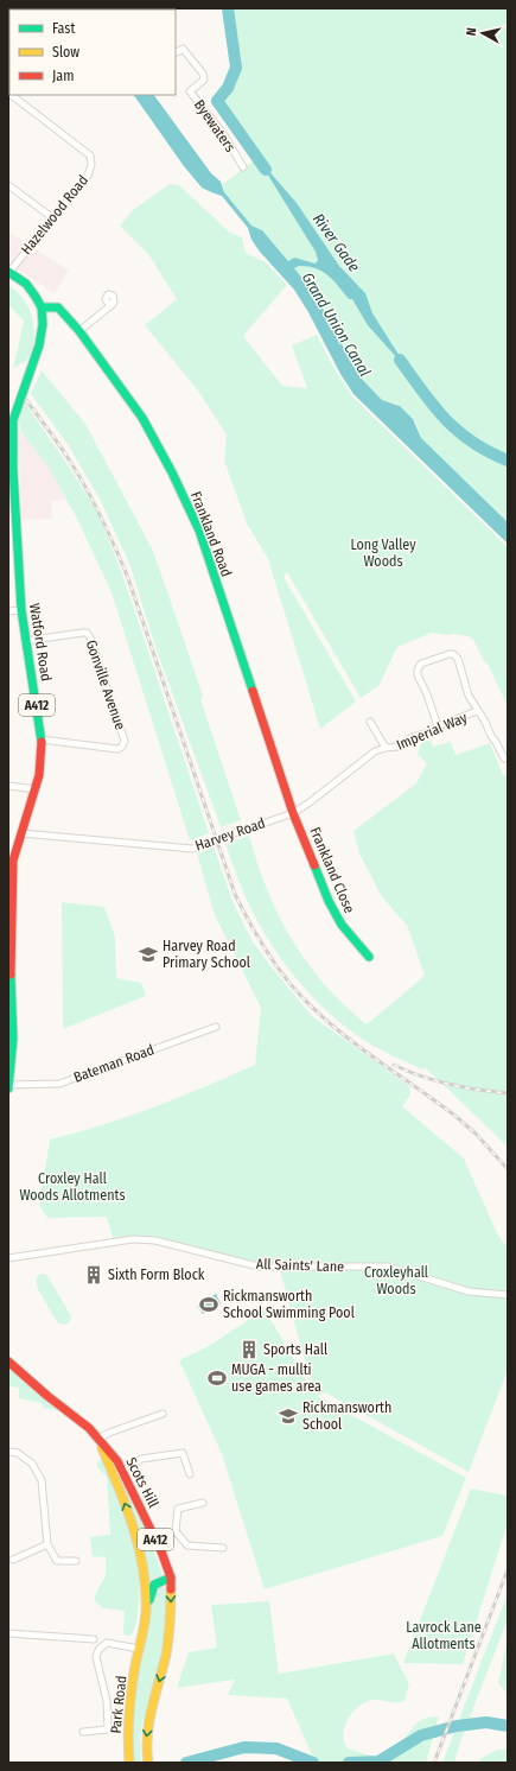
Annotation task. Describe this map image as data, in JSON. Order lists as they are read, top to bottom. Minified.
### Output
{"streets":{"main road":["Frankland Road","Watford Road","A412","Frankland Close","Scots Hill","Park Road"],"street":["Byewaters","Hazelwood Road","Gonville Avenue","Imperial Way","Harvey Road","Bateman Road","All Saints' Lane"]},"crossings":[["Frankland Road","Watford Road"],["Frankland Road","Harvey Road"],["Frankland Road","Frankland Close"],["Watford Road","Gonville Avenue"],["Watford Road","Harvey Road"],["Watford Road","Bateman Road"],["A412","Scots Hill"],["Imperial Way","Harvey Road"],["Harvey Road","Frankland Close"],["Scots Hill","Park Road"]],"water":["River Gade","Grand Union Canal"],"parks":["Long Valley Woods","Croxley Hall Woods Allotments","Croxleyhall Woods","Lavrock Lane Allotments"],"places":{"school or university":["Harvey Road Primary School","Rickmansworth School"],"building":["Sixth Form Block","Sports Hall"],"sports":["Rickmansworth School Swimming Pool","MUGA - mullti use games area"]},"legend":["Fast","Slow","Jam"],"north":"left"}
